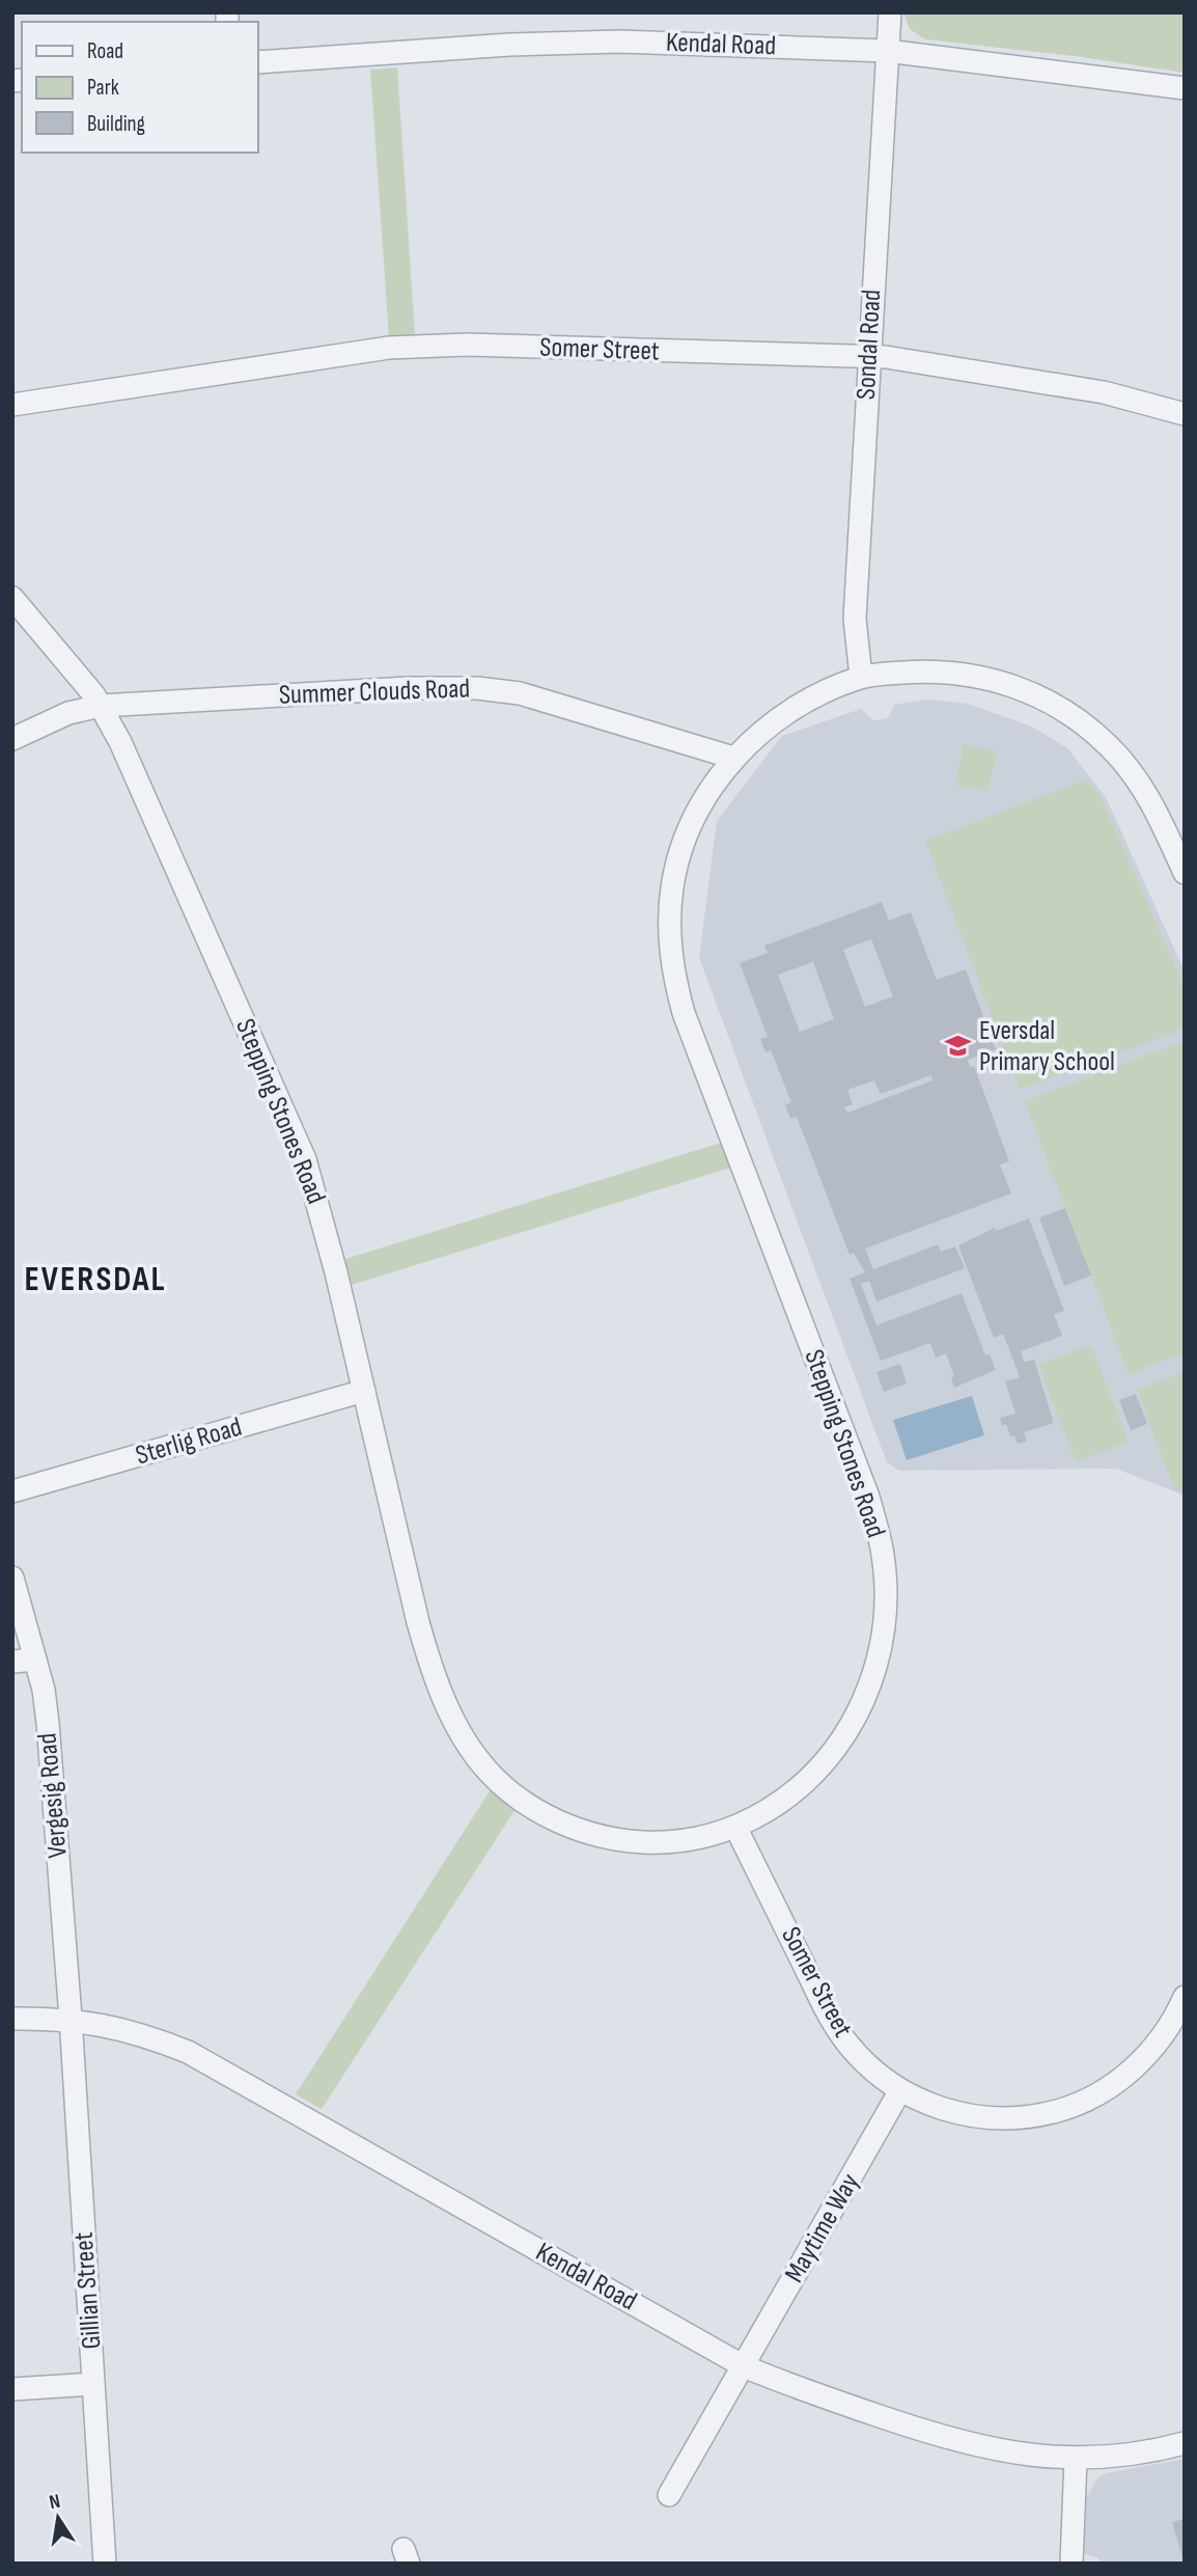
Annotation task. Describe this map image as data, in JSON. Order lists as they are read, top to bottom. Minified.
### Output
{"streets":{"street":["Kendal Road","Sondal Road","Somer Street","Summer Clouds Road","Stepping Stones Road","Sterlig Road","Vergesig Road","Maytime Way","Gillian Street"]},"crossings":[["Kendal Road","Sondal Road"],["Kendal Road","Vergesig Road"],["Kendal Road","Maytime Way"],["Kendal Road","Gillian Street"],["Sondal Road","Somer Street"],["Sondal Road","Stepping Stones Road"],["Somer Street","Stepping Stones Road"],["Somer Street","Maytime Way"],["Summer Clouds Road","Stepping Stones Road"],["Stepping Stones Road","Sterlig Road"],["Vergesig Road","Gillian Street"]],"districts":["EVERSDAL"],"places":{"school or university":["Eversdal Primary School"]},"legend":["Road","Park","Building"],"north":"top"}
